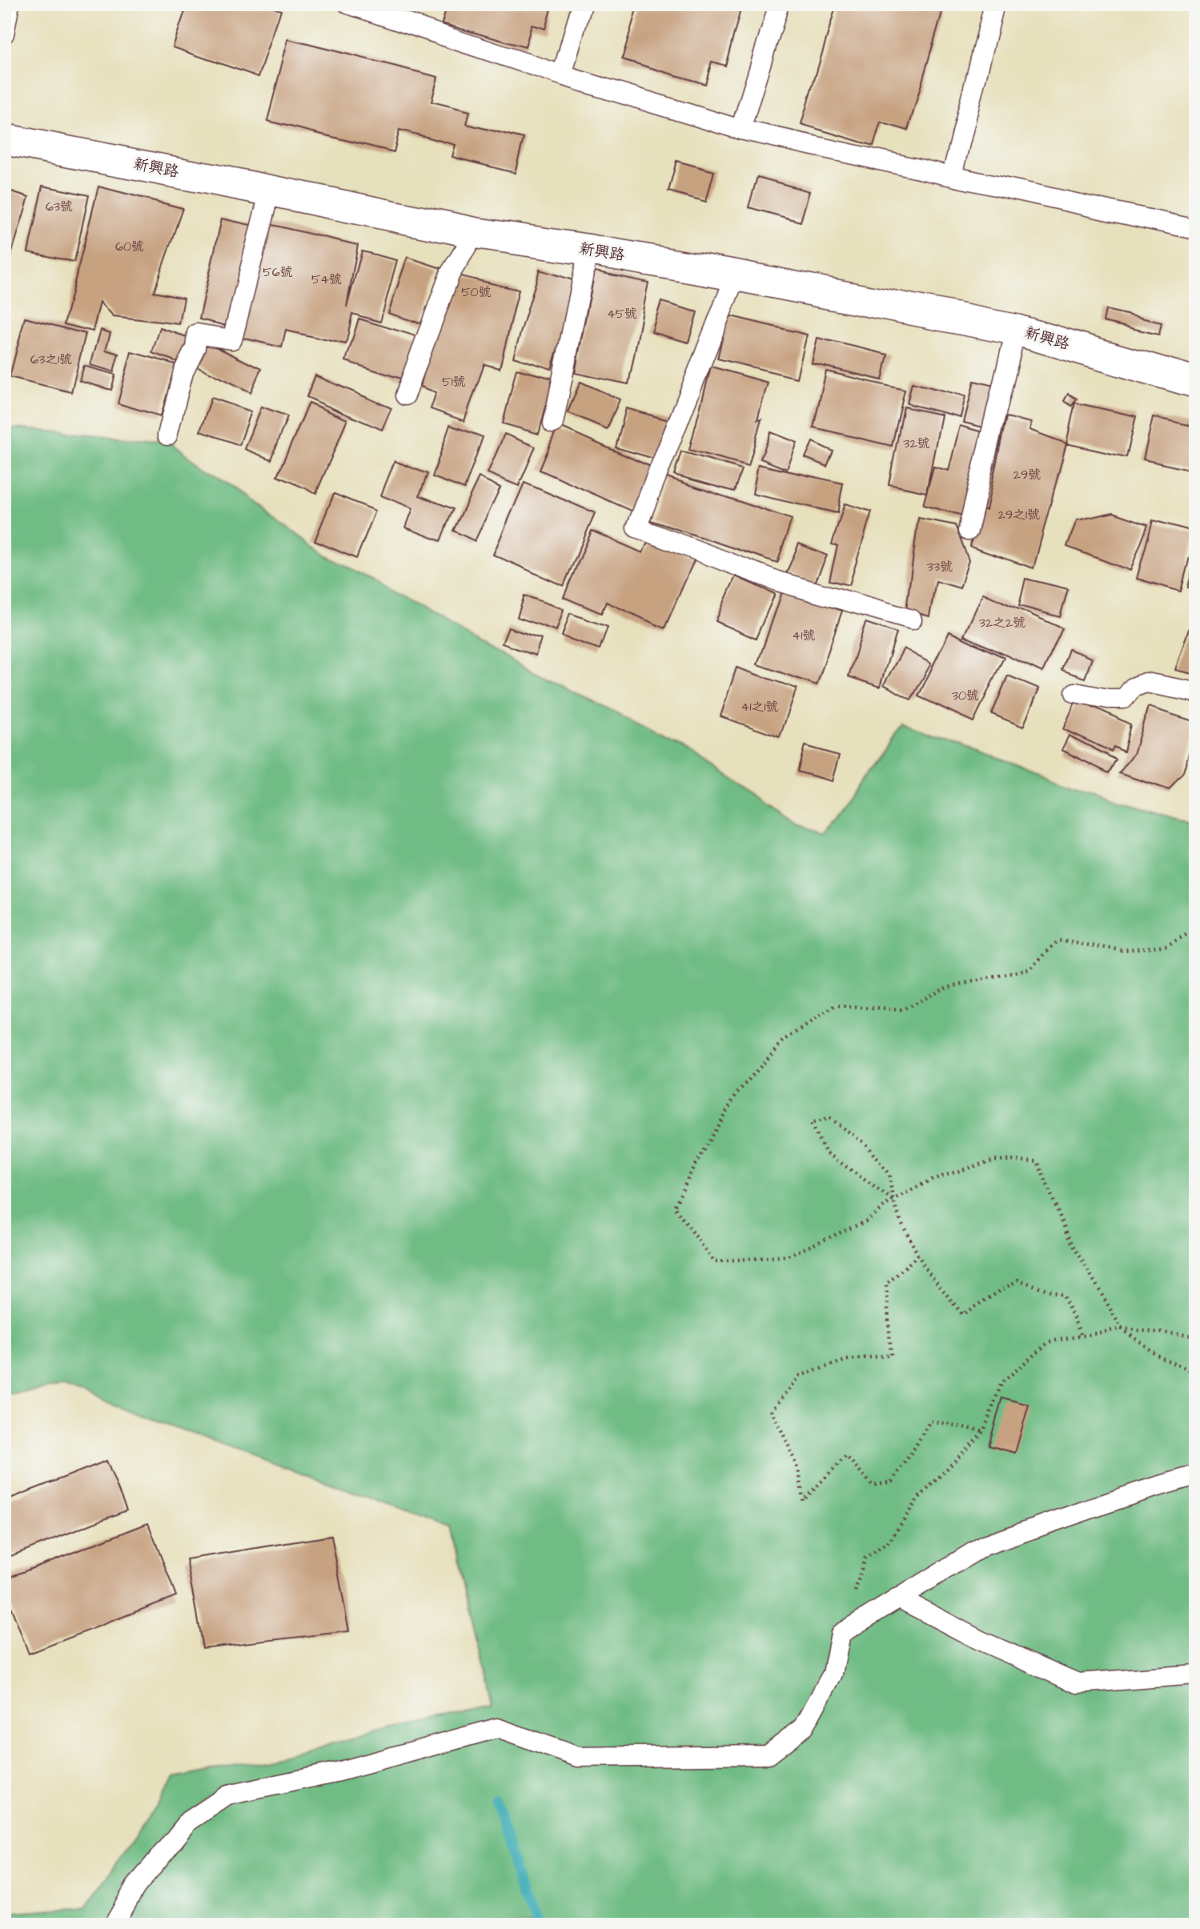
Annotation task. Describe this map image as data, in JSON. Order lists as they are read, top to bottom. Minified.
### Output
{"streets":{"street":["新興路"]},"house_numbers":["63號","60號","56號","54號","50號","45號","63之1號","51號","32號","29號","29之1號","33號","32之2號","41號","30號","41之1號"]}
